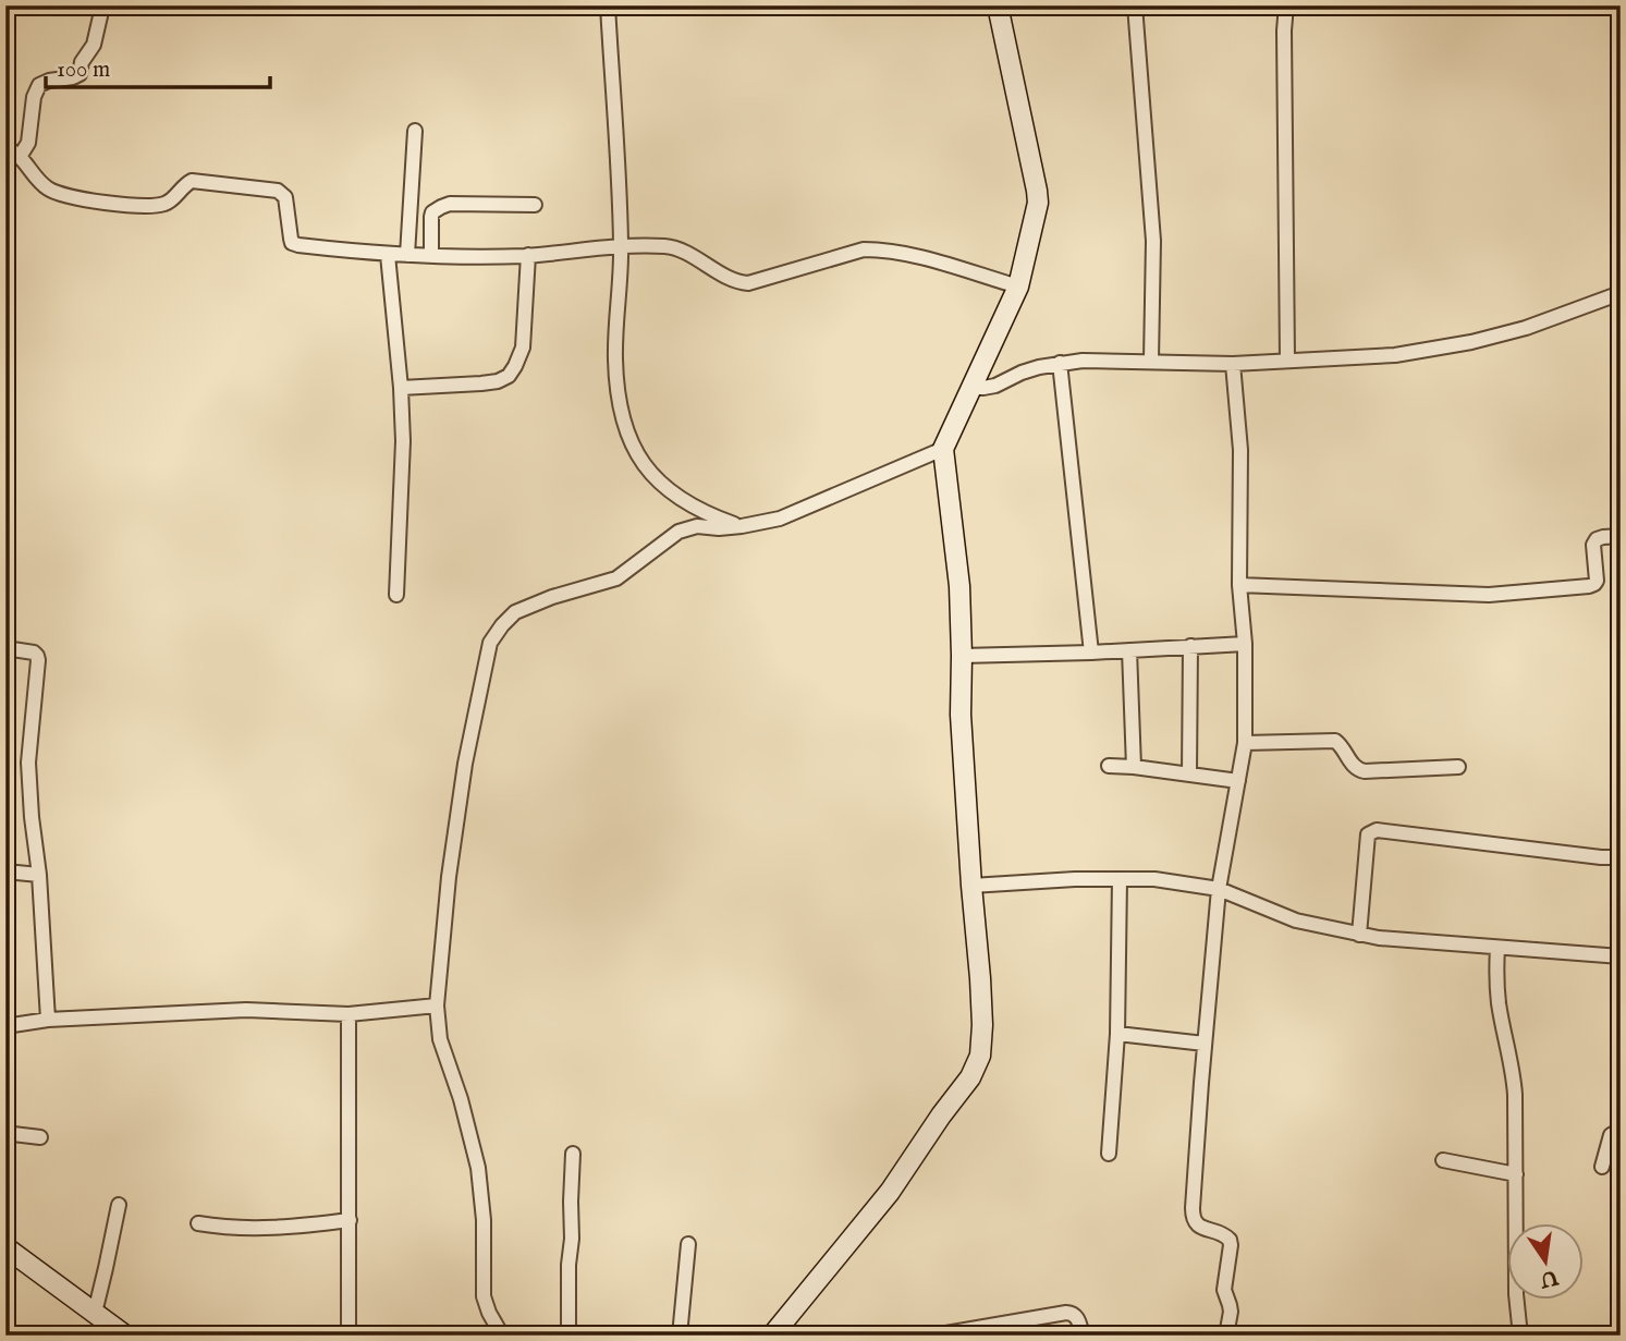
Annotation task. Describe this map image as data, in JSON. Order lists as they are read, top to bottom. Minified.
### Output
{"scale_bar":"100 m","north":"bottom"}
